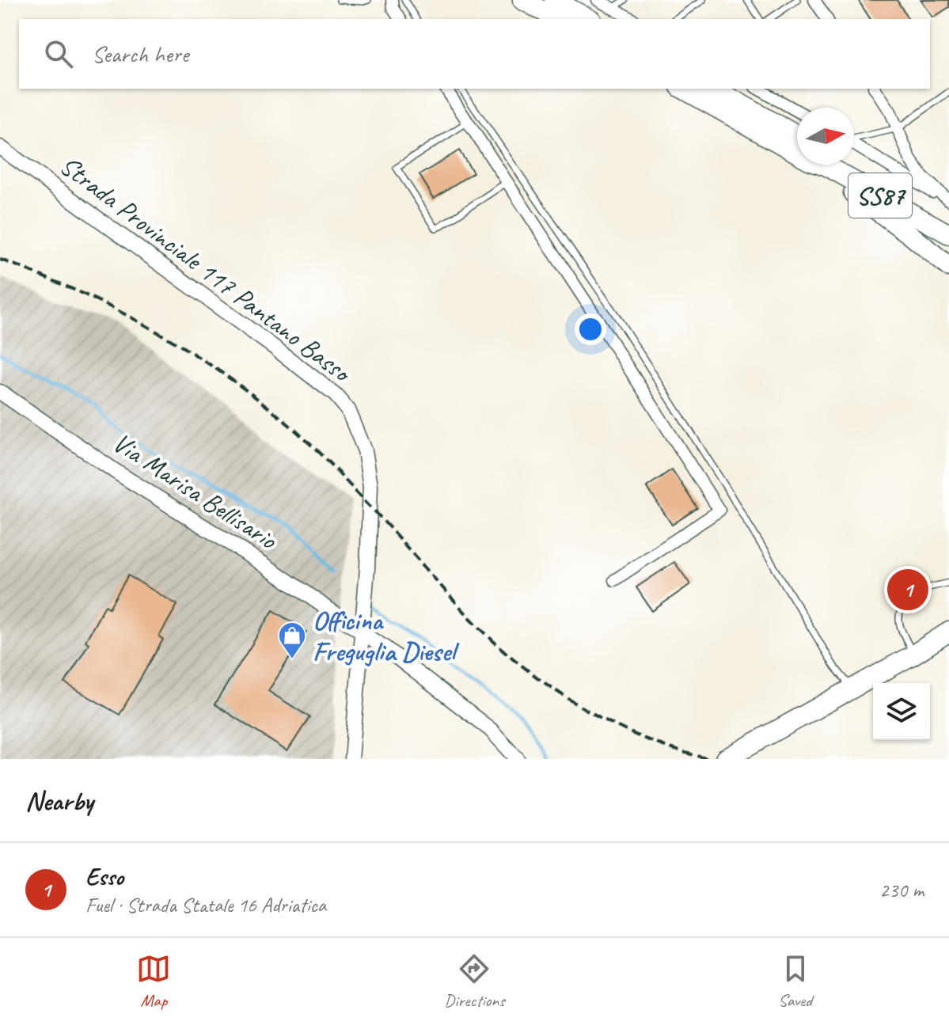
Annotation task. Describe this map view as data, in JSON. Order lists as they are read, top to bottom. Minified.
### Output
{"streets":{"main road":["SS87"],"street":["Strada Provinciale 117 Pantano Basso","Via Marisa Bellisario"]},"crossings":[["Strada Provinciale 117 Pantano Basso","Via Marisa Bellisario"]],"places":{"shop":["Officina Freguglia Diesel"]},"north":"right","page":{"search":"Search here","pins":"1","heading":"Nearby","list":[{"mark":"1","name":"Esso","note":"Fuel · Strada Statale 16 Adriatica","value":"230 m"}],"nav":["Map","Directions","Saved"]}}
